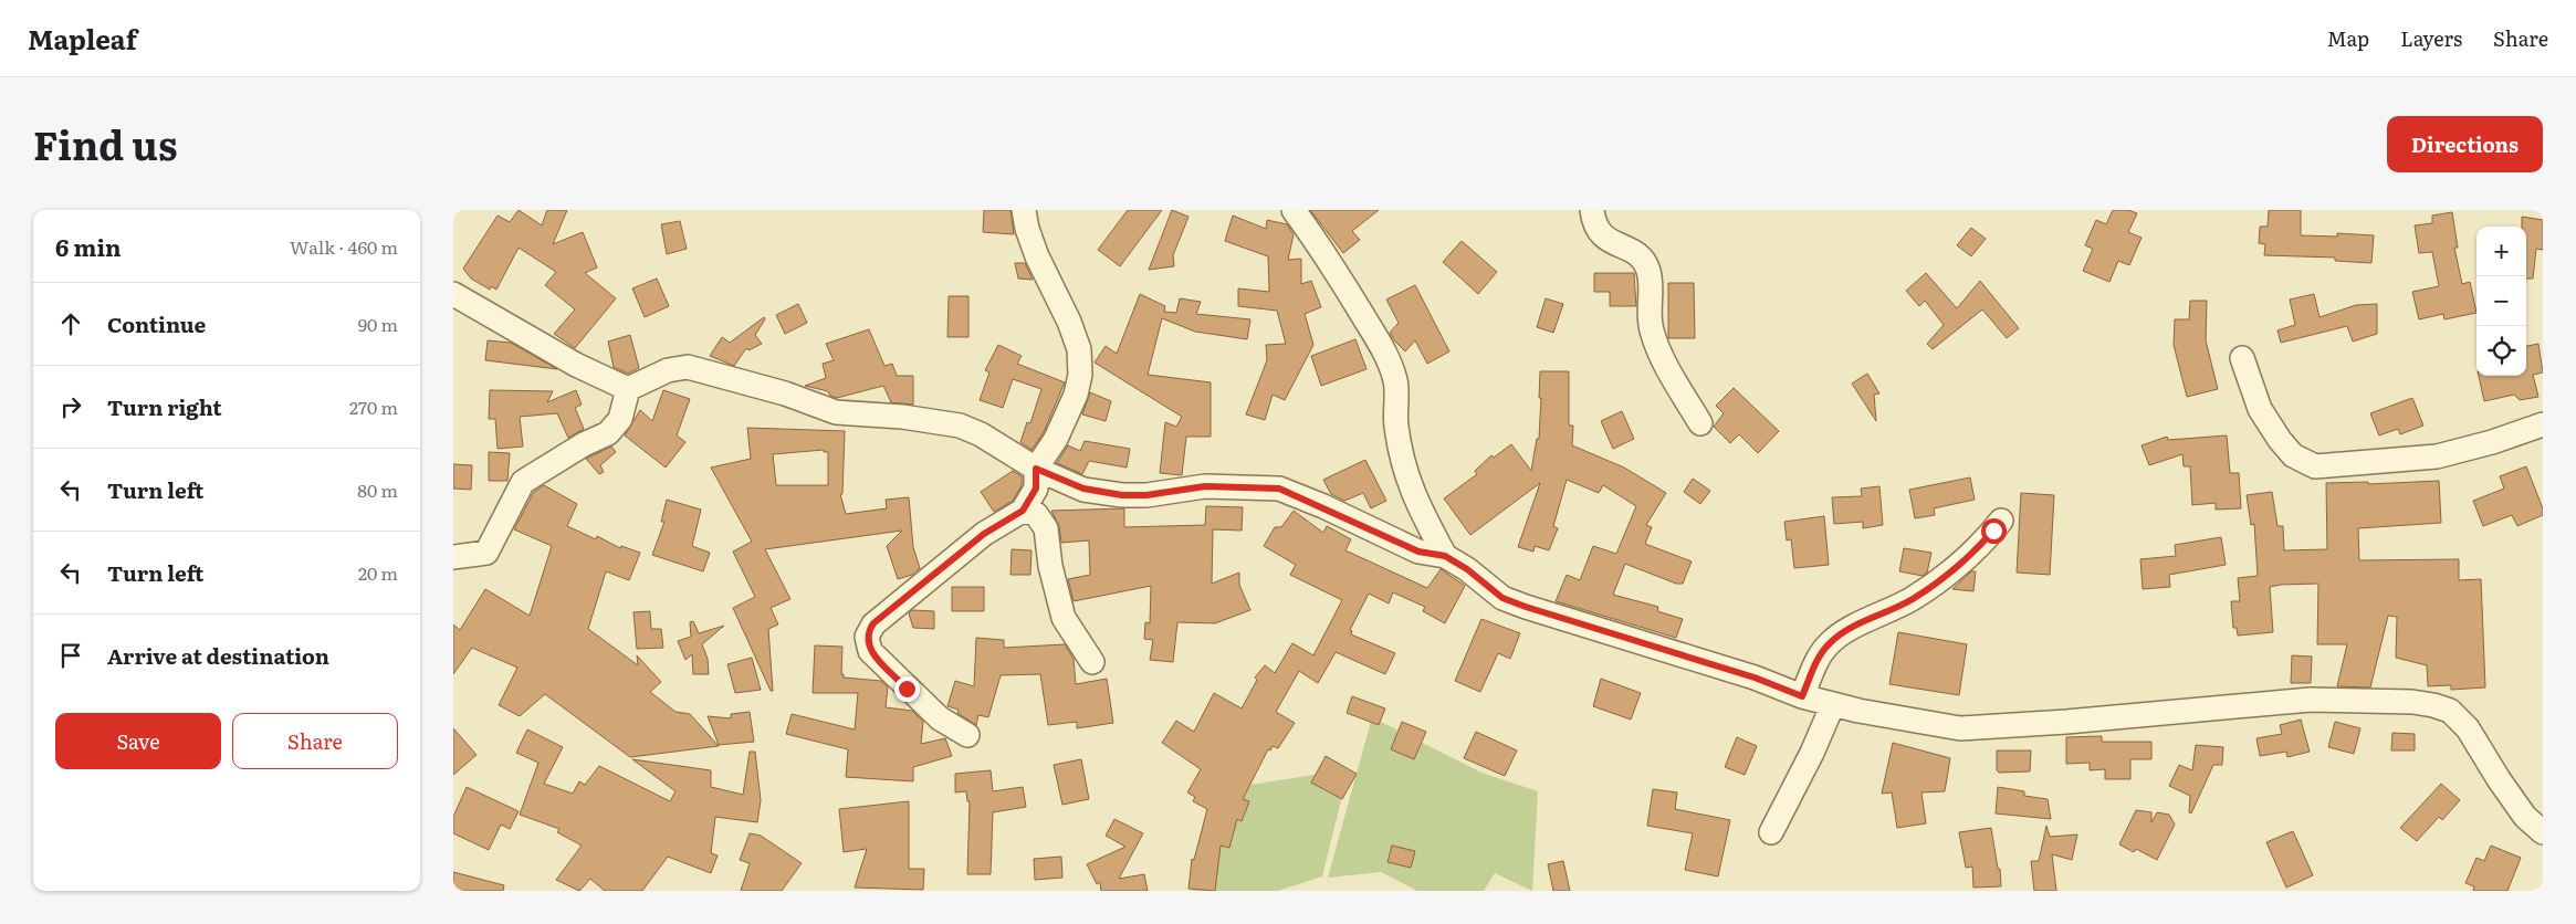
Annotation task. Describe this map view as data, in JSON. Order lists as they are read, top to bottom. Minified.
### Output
{"page":{"header":"Mapleaf","nav":["Map","Layers","Share"],"title":"Find us","buttons":["Directions",["Save","Share"]],"heading":["6 min","Walk · 460 m"],"map_buttons":["+","−"],"list":[["Continue","90 m"],["Turn right","270 m"],["Turn left","80 m"],["Turn left","20 m"],"Arrive at destination"]}}
